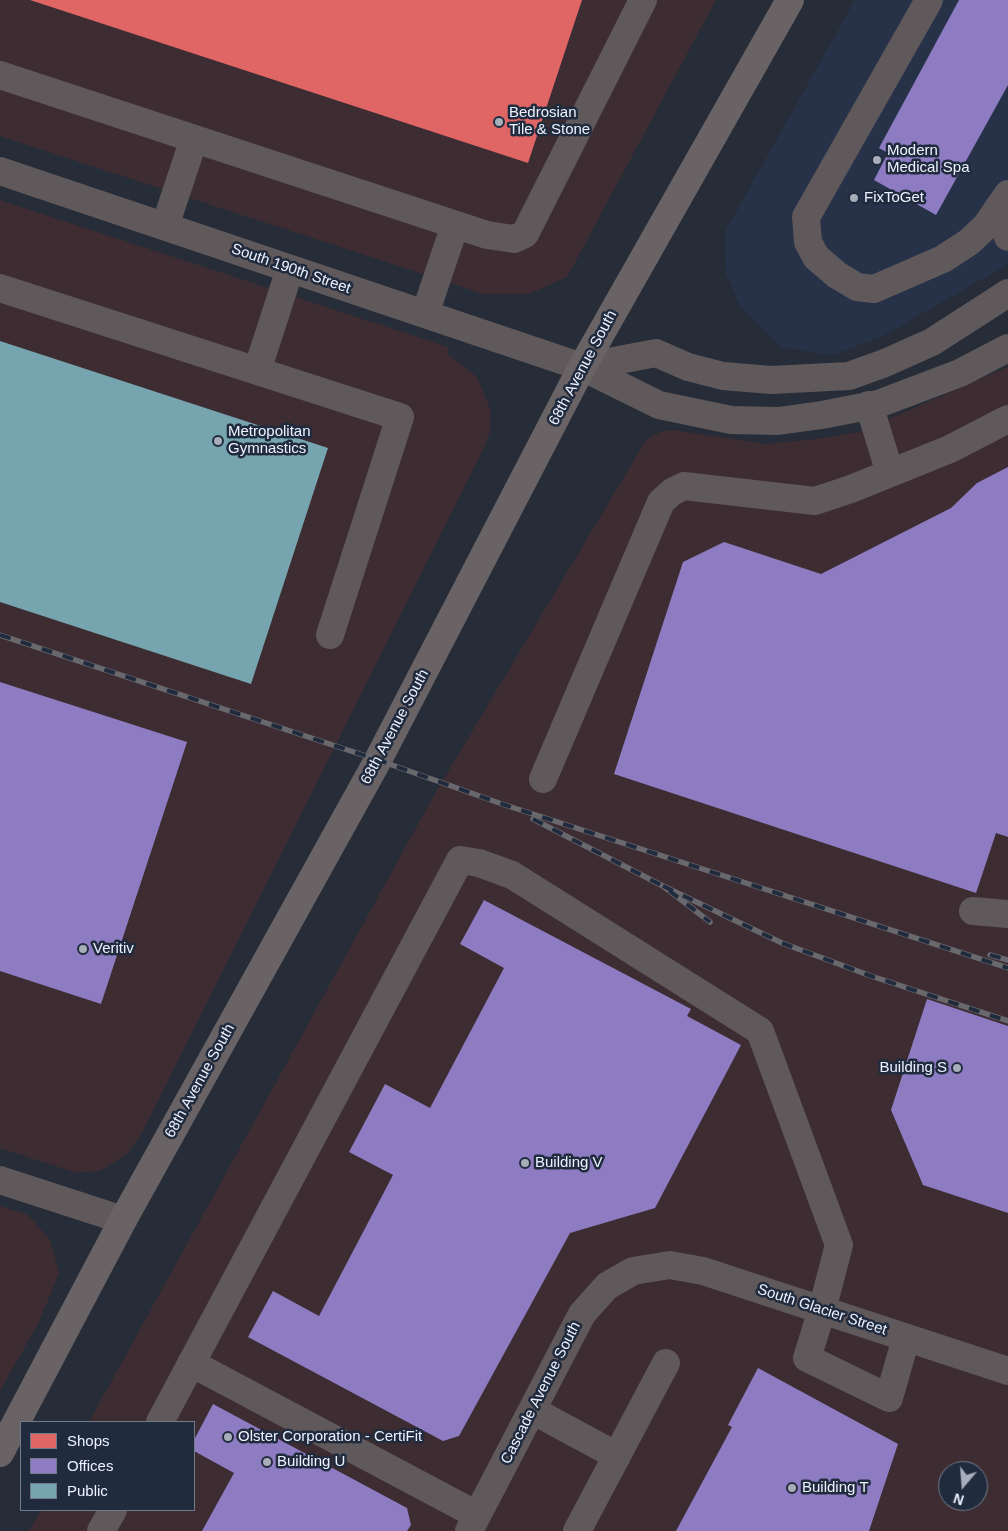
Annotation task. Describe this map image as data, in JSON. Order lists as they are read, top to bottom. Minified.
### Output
{"streets":{"main road":["68th Avenue South"],"street":["South 190th Street","South Glacier Street","Cascade Avenue South"]},"crossings":[["South 190th Street","68th Avenue South"],["South Glacier Street","Cascade Avenue South"]],"places":["Bedrosian Tile & Stone","Modern Medical Spa","FixToGet","Metropolitan Gymnastics","Veritiv","Building S","Building V","Olster Corporation - CertiFit","Building U","Building T"],"legend":["Shops","Offices","Public"],"north":"bottom"}
